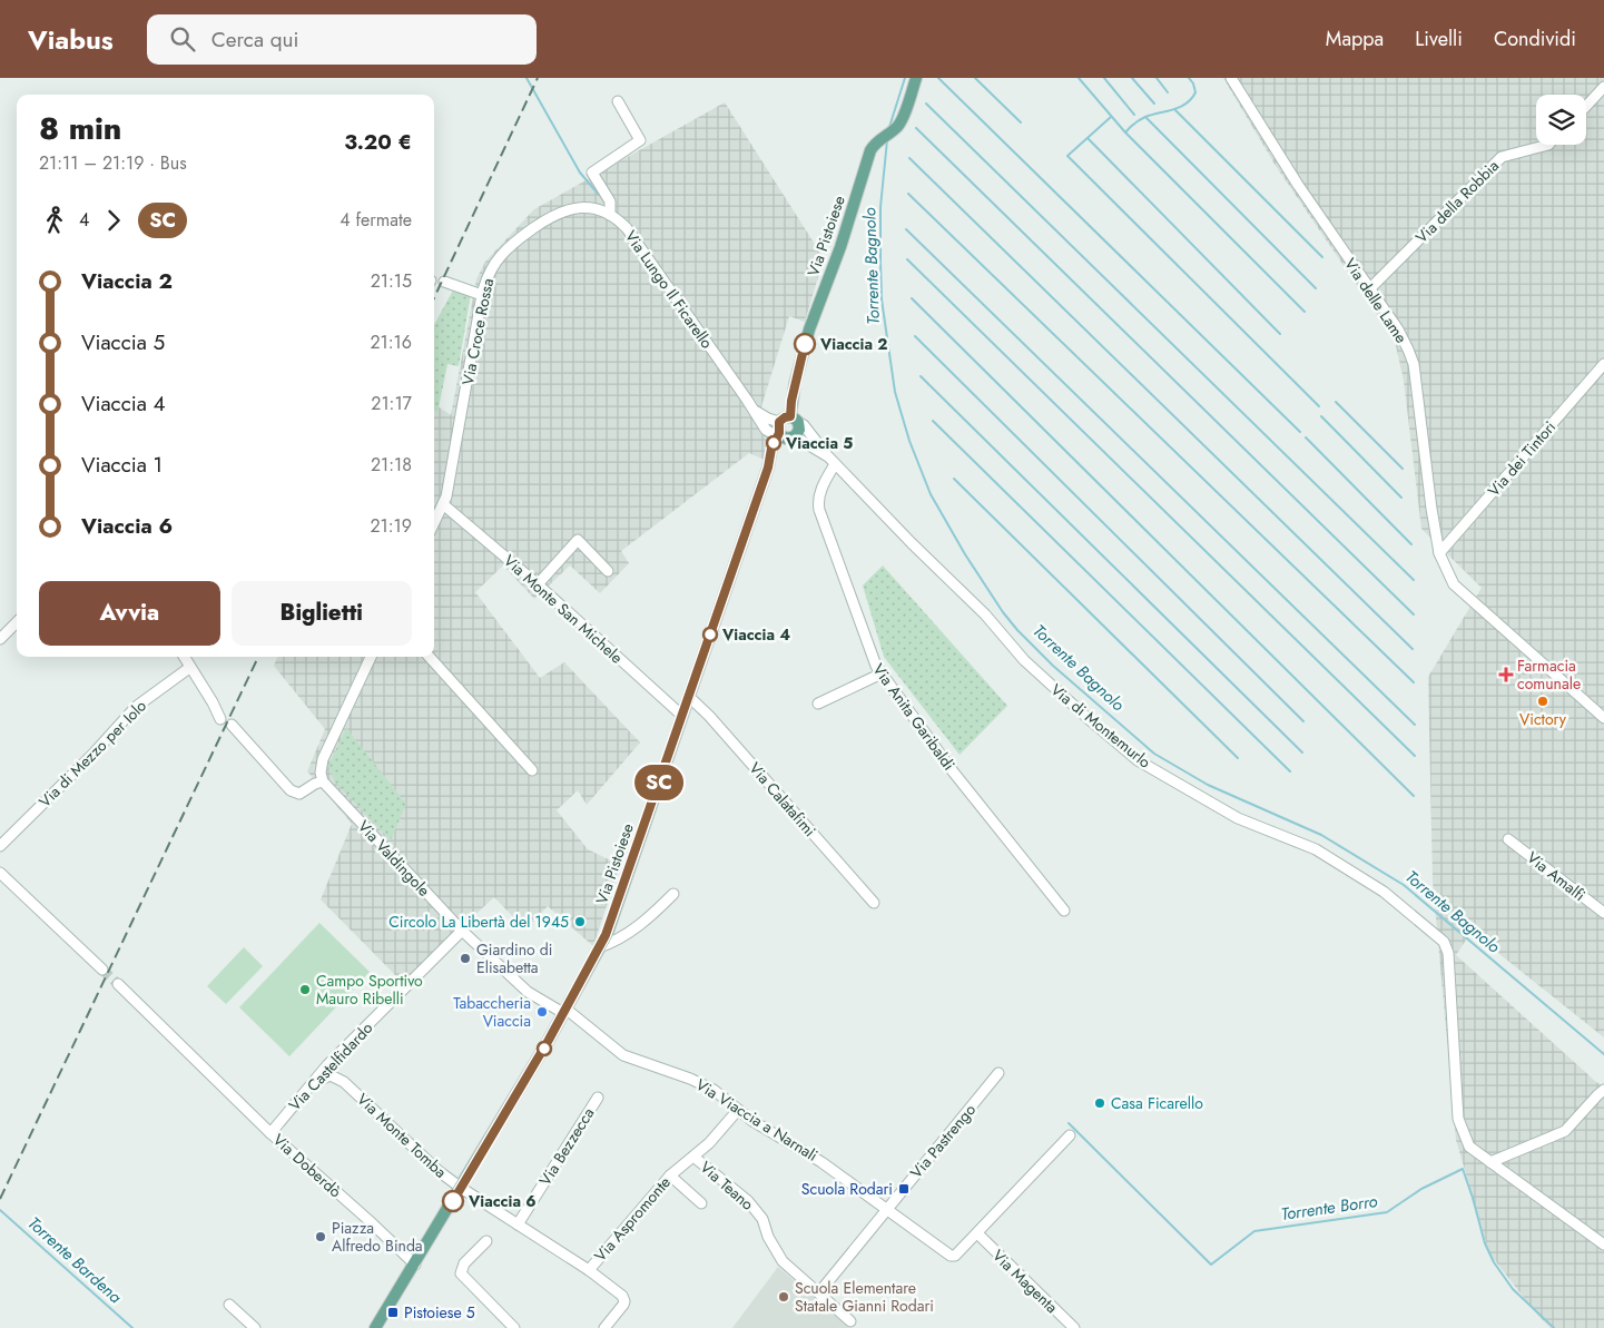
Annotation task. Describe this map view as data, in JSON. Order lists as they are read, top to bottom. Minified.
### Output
{"streets":{"main road":["Via Pistoiese"],"street":["Via della Robbia","Via Lungo Il Ficarello","Via delle Lame","Via Croce Rossa","Via dei Tintori","Via Monte San Michele","Via Anita Garibaldi","Via di Montemurlo","Via di Mezzo per Iolo","Via Calatafimi","Via Valdingole","Via Amalfi","Via Castelfidardo","Via Viaccia a Narnali","Via Monte Tomba","Via Pastrengo","Via Bezzecca","Via Doberdò","Via Teano","Via Aspromonte","Via Magenta"]},"crossings":[["Via della Robbia","Via delle Lame"],["Via Pistoiese","Via Lungo Il Ficarello"],["Via Pistoiese","Via Monte San Michele"],["Via Pistoiese","Via di Montemurlo"],["Via Pistoiese","Via Calatafimi"],["Via Pistoiese","Via Valdingole"],["Via Pistoiese","Via Viaccia a Narnali"],["Via Pistoiese","Via Monte Tomba"],["Via Pistoiese","Via Doberdò"],["Via Pistoiese","Via Aspromonte"],["Via Lungo Il Ficarello","Via Croce Rossa"],["Via Lungo Il Ficarello","Via di Montemurlo"],["Via delle Lame","Via dei Tintori"],["Via Croce Rossa","Via Monte San Michele"],["Via Anita Garibaldi","Via di Montemurlo"],["Via Valdingole","Via Castelfidardo"],["Via Valdingole","Via Viaccia a Narnali"],["Via Castelfidardo","Via Monte Tomba"],["Via Castelfidardo","Via Doberdò"],["Via Viaccia a Narnali","Via Pastrengo"],["Via Viaccia a Narnali","Via Aspromonte"],["Via Viaccia a Narnali","Via Magenta"],["Via Monte Tomba","Via Aspromonte"],["Via Bezzecca","Via Aspromonte"],["Via Teano","Via Aspromonte"]],"water":["Torrente Bagnolo","Torrente Borro","Torrente Bardena"],"places":{"other":["Viaccia 2","Viaccia 5","Viaccia 4","Victory","Circolo La Libertà del 1945","Giardino di Elisabetta","Campo Sportivo Mauro Ribelli","Tabaccheria Viaccia","Casa Ficarello","Viaccia 6","Piazza Alfredo Binda","Scuola Elementare Statale Gianni Rodari"],"health":["Farmacia comunale"],"transit":["Scuola Rodari","Pistoiese 5"]},"lines":["bus line SC"],"page":{"header":"Viabus","search":"Cerca qui","nav":["Mappa","Livelli","Condividi"],"on_map":"SC","heading":["8 min","21:11 – 21:19 · Bus","3.20 €"],"legs":["4","SC","4 fermate"],"list":[{"name":"Viaccia 2","value":"21:15"},{"name":"Viaccia 5","value":"21:16"},{"name":"Viaccia 4","value":"21:17"},{"name":"Viaccia 1","value":"21:18"},{"name":"Viaccia 6","value":"21:19"}],"buttons":["Avvia","Biglietti"]}}
